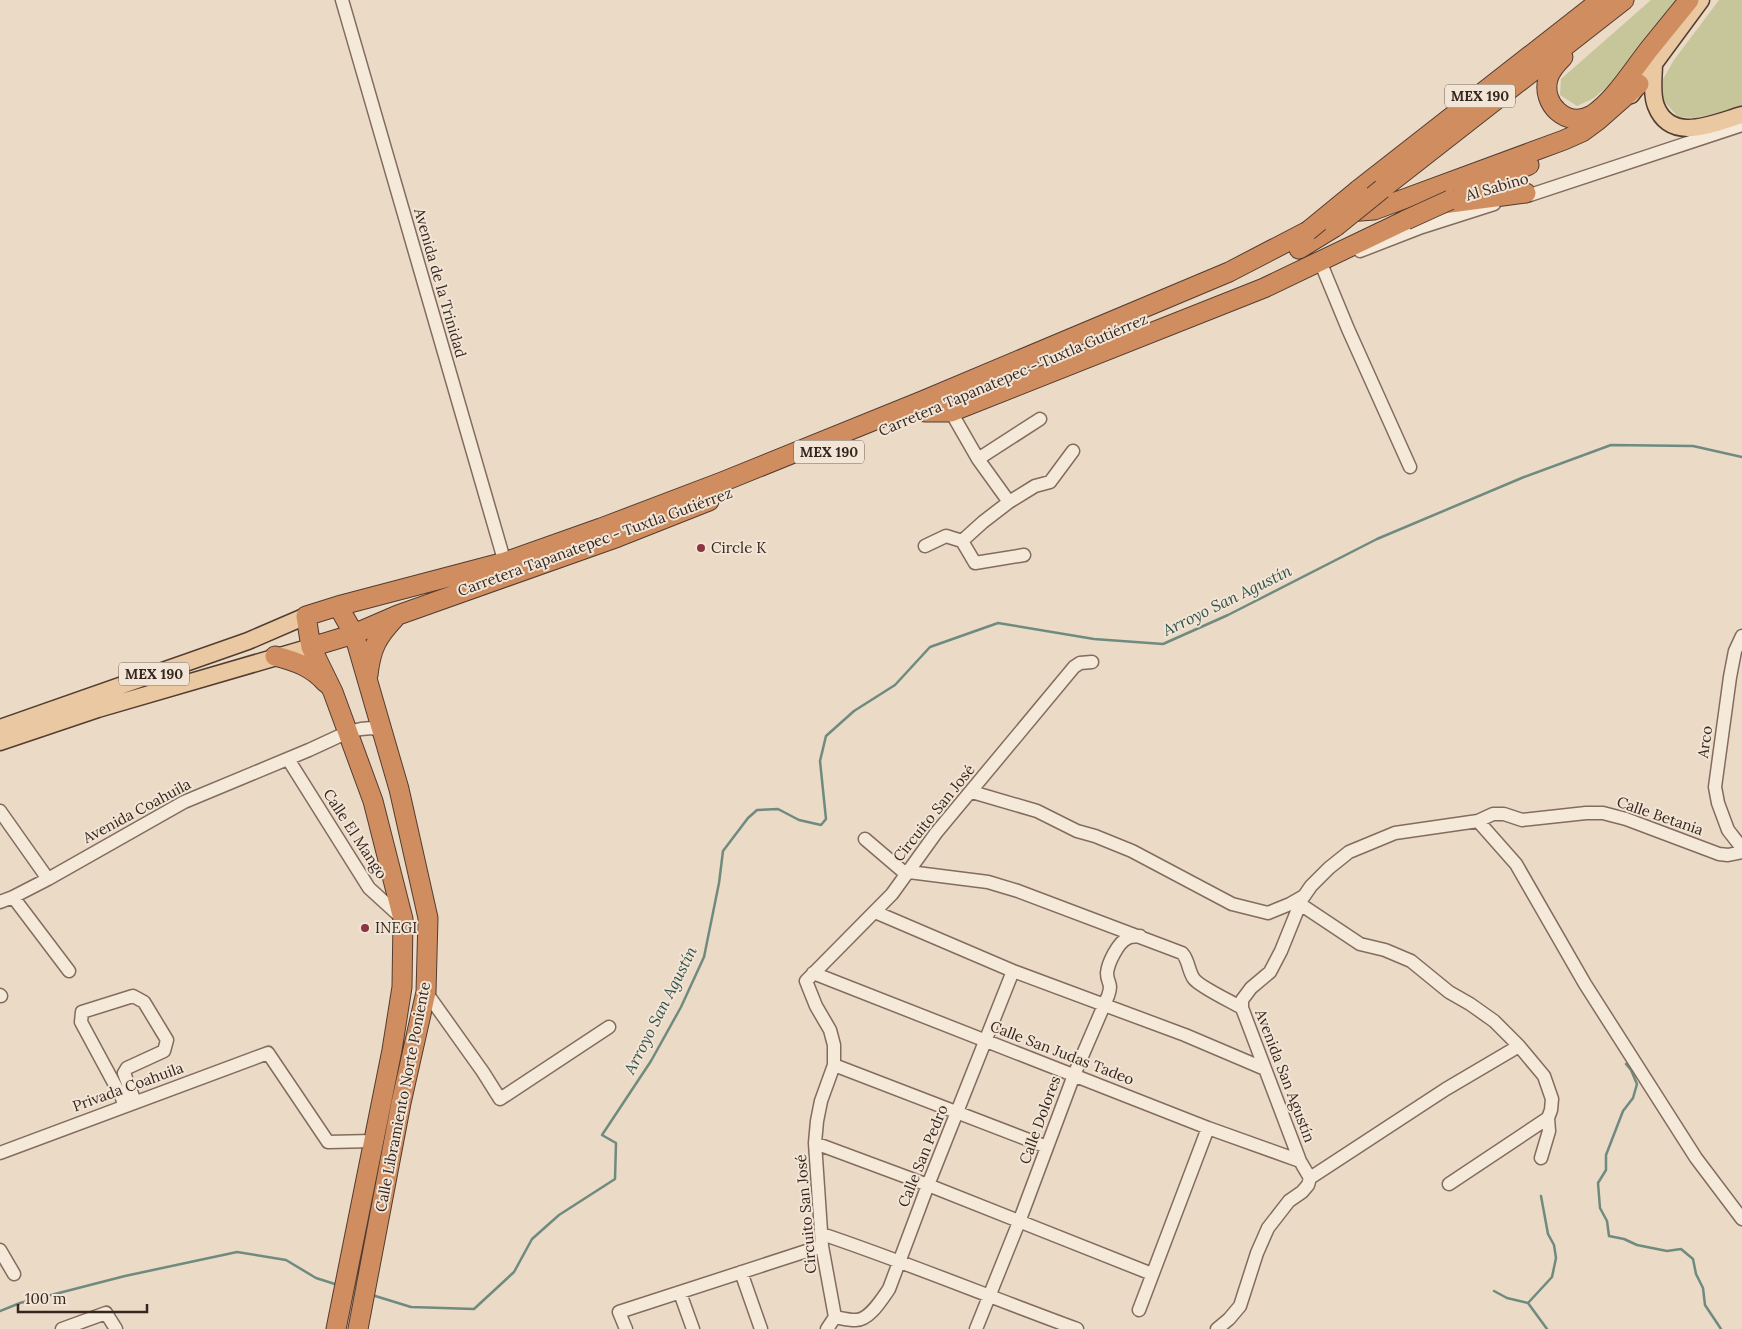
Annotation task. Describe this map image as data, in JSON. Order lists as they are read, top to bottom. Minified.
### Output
{"streets":{"highway":["MEX 190","Carretera Tapanatepec - Tuxtla Gutiérrez","Calle Libramiento Norte Poniente"],"street":["Al Sabino","Avenida de la Trinidad","Arco","Avenida Coahuila","Circuito San José","Calle Betania","Calle El Mango","Calle San Judas Tadeo","Avenida San Agustín","Privada Coahuila","Calle Dolores","Calle San Pedro"]},"crossings":[["MEX 190","Al Sabino"],["MEX 190","Carretera Tapanatepec - Tuxtla Gutiérrez"],["MEX 190","Calle Libramiento Norte Poniente"],["Avenida de la Trinidad","Carretera Tapanatepec - Tuxtla Gutiérrez"],["Carretera Tapanatepec - Tuxtla Gutiérrez","Calle Libramiento Norte Poniente"],["Avenida Coahuila","Calle El Mango"],["Avenida Coahuila","Calle Libramiento Norte Poniente"],["Circuito San José","Calle San Judas Tadeo"],["Circuito San José","Calle San Pedro"],["Calle Betania","Avenida San Agustín"],["Calle El Mango","Calle Libramiento Norte Poniente"],["Calle San Judas Tadeo","Avenida San Agustín"],["Calle San Judas Tadeo","Calle Dolores"],["Calle San Judas Tadeo","Calle San Pedro"],["Privada Coahuila","Calle Libramiento Norte Poniente"]],"water":["Arroyo San Agustín"],"places":["Circle K","INEGI"],"scale_bar":"100 m"}
